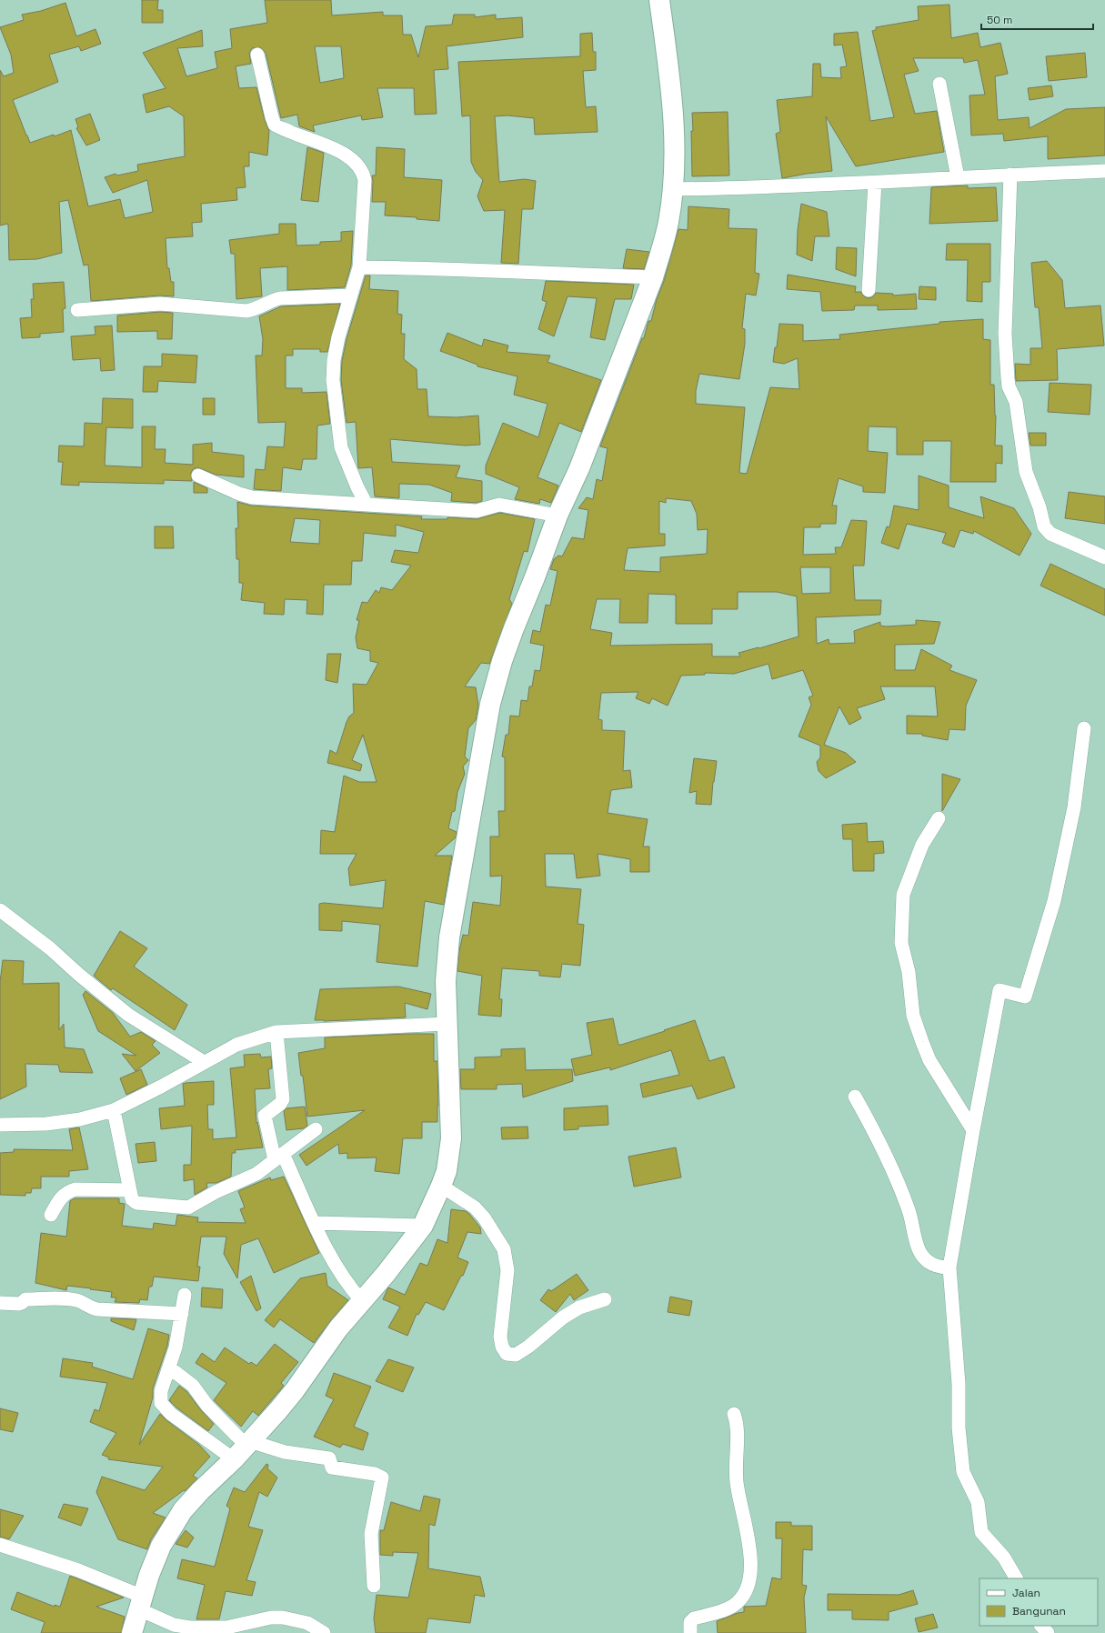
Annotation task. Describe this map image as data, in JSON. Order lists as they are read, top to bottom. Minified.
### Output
{"legend":["Jalan","Bangunan"],"scale_bar":"50 m"}
